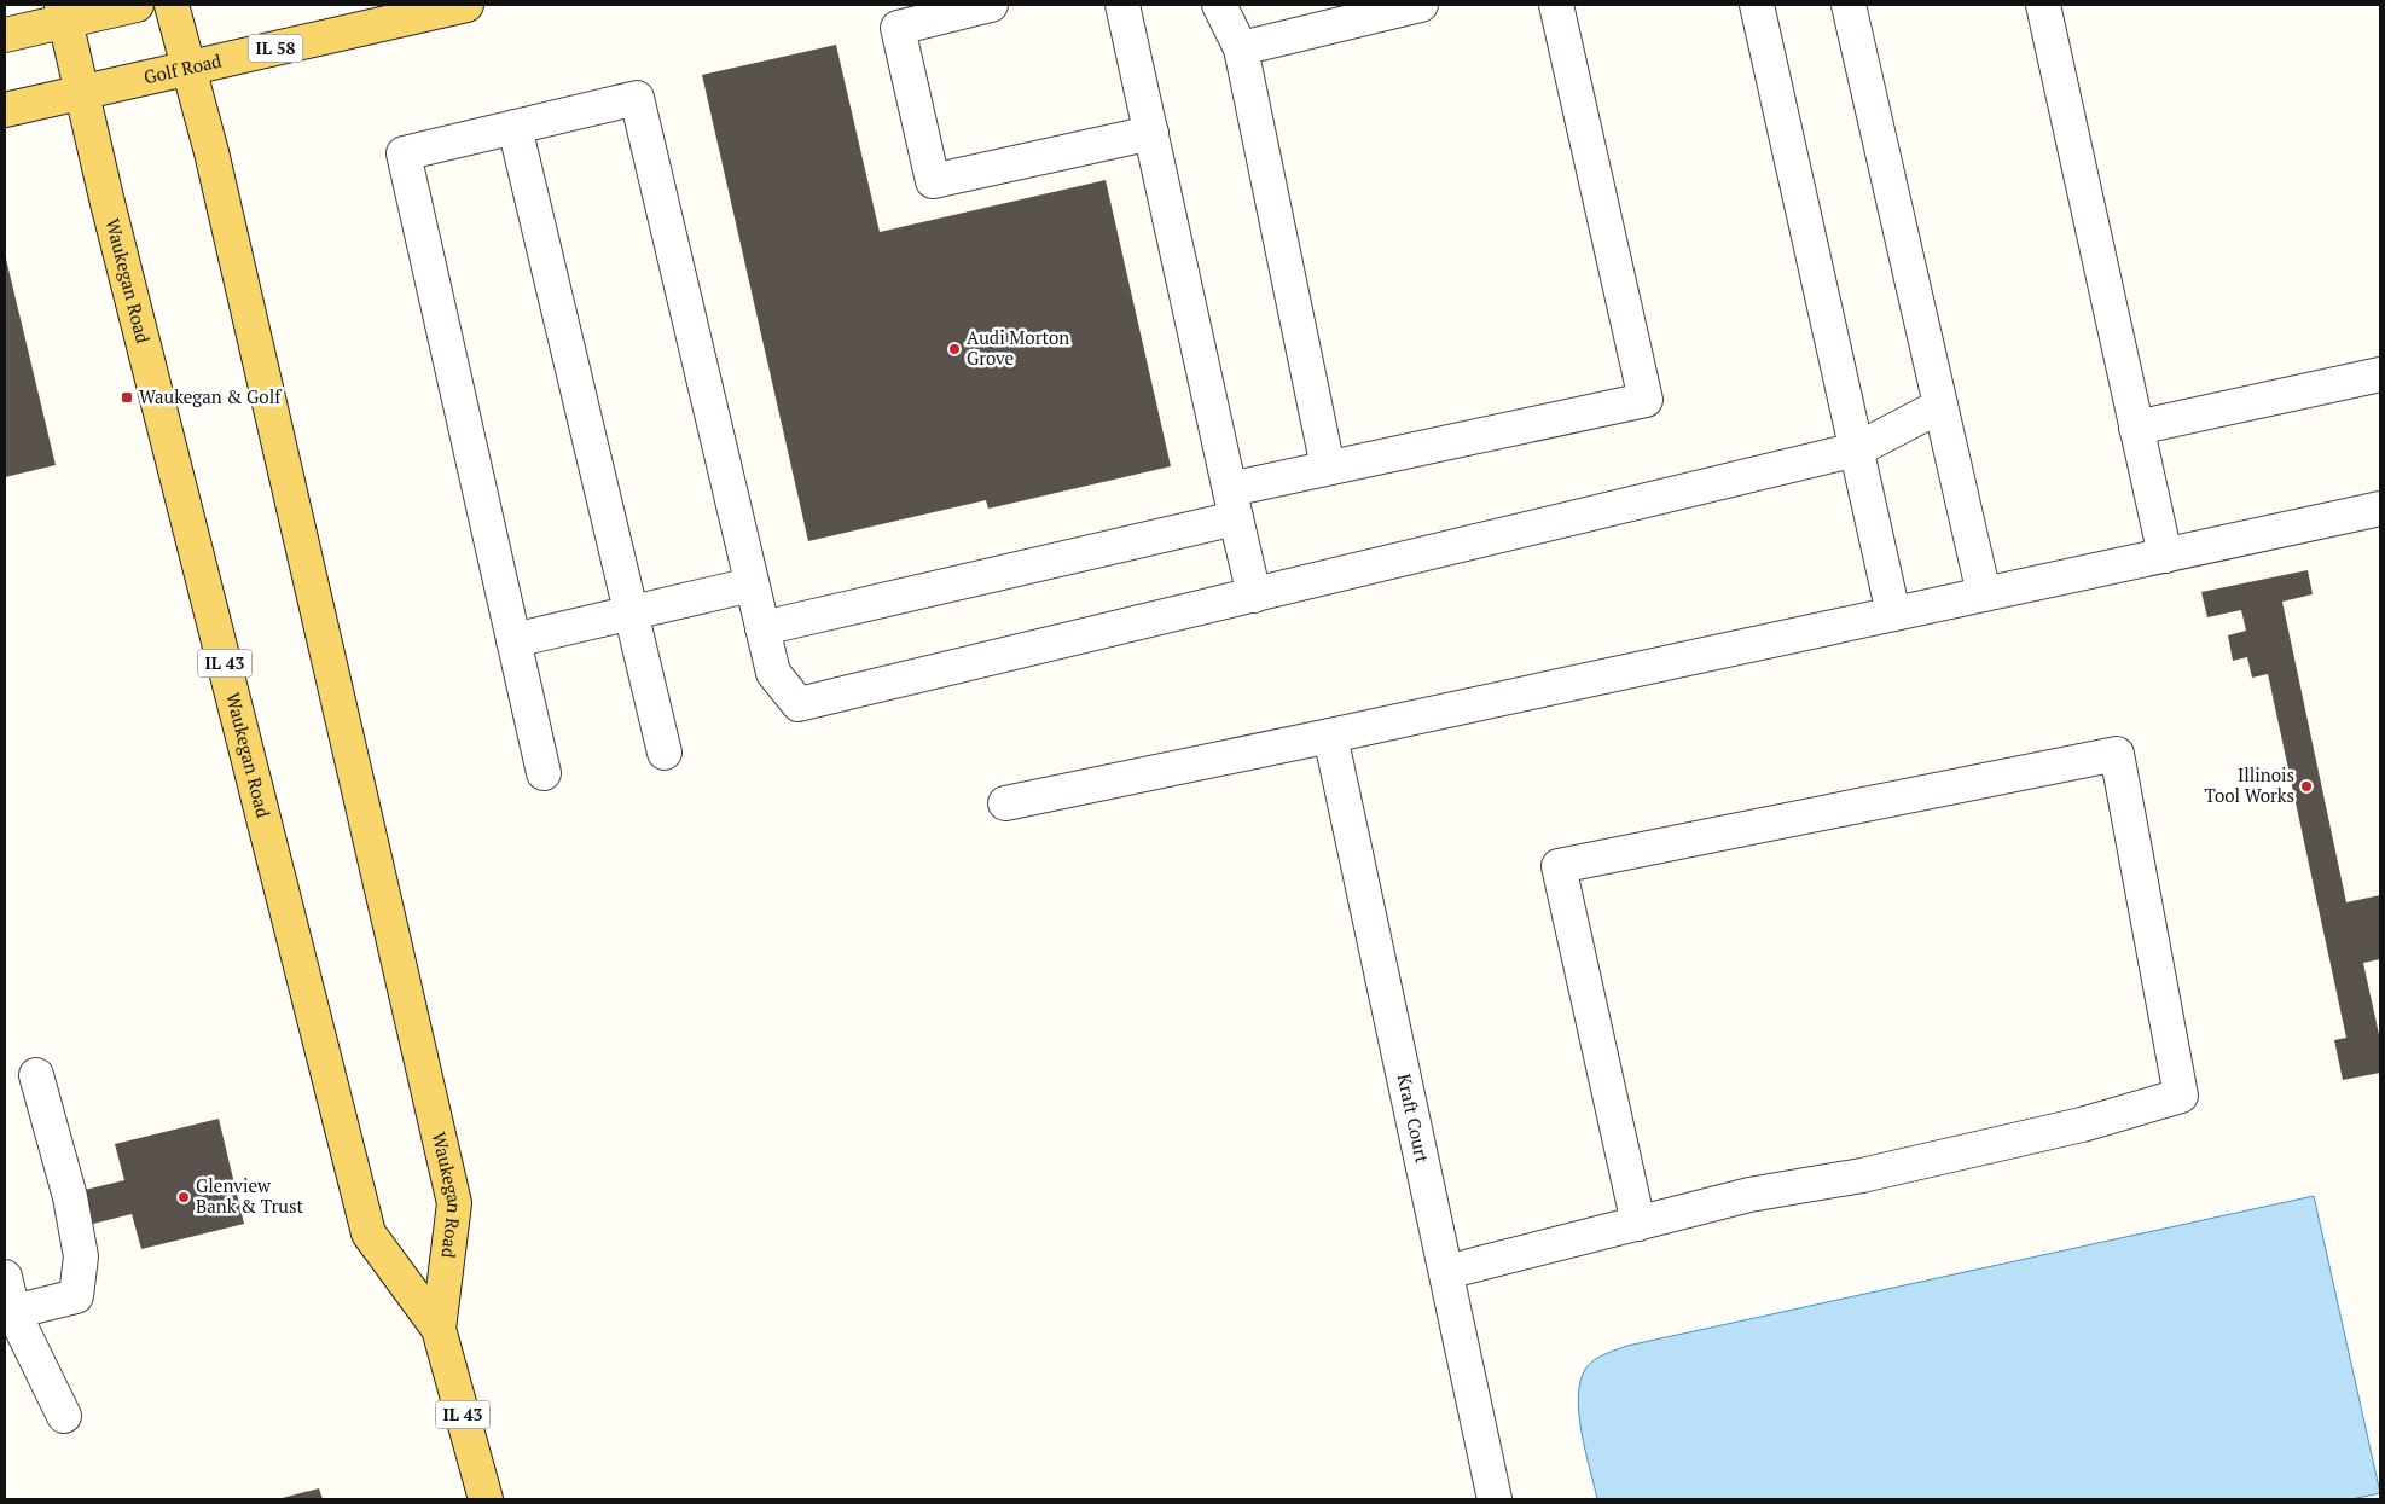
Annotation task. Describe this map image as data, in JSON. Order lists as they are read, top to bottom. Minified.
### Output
{"streets":{"main road":["IL 58","Golf Road","Waukegan Road","IL 43"],"street":["Kraft Court"]},"crossings":[["Golf Road","Waukegan Road"]],"places":{"other":["Audi Morton Grove","Illinois Tool Works","Glenview Bank & Trust"],"transit":["Waukegan & Golf"]}}
